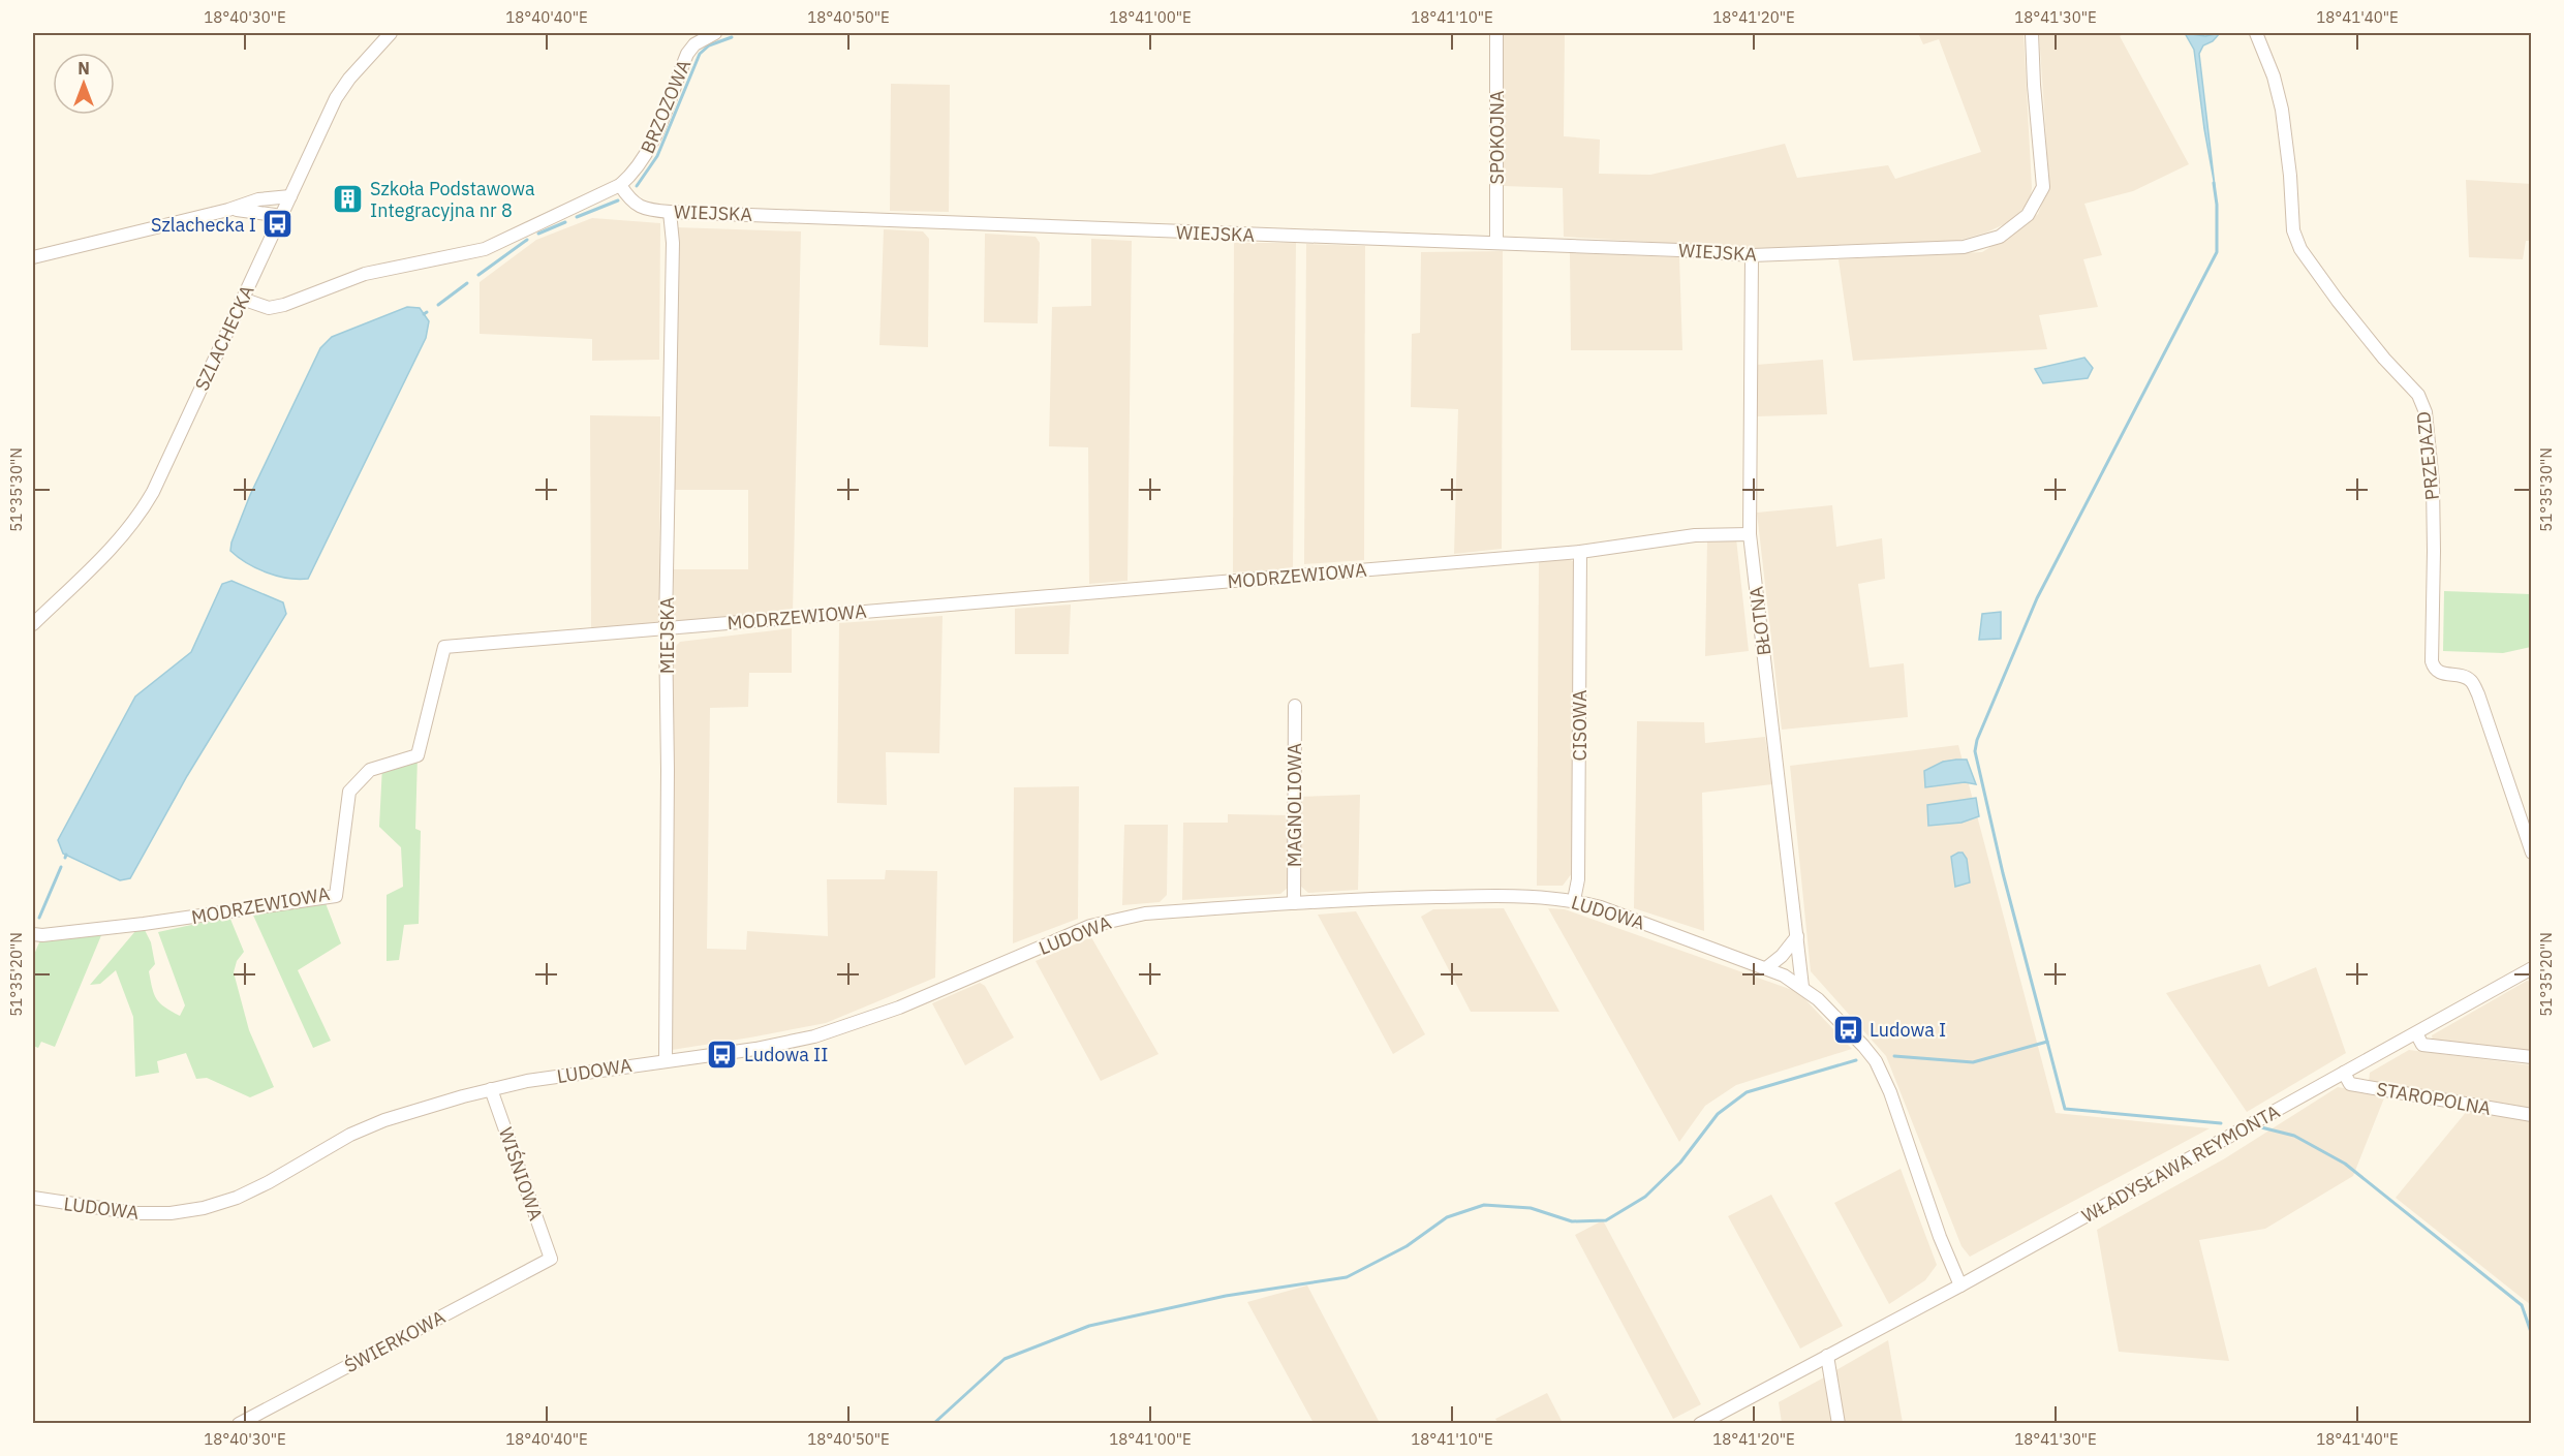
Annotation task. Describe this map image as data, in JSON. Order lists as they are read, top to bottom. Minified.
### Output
{"streets":{"street":["BRZOZOWA","SPOKOJNA","WIEJSKA","SZLACHECKA","PRZEJAZD","MODRZEWIOWA","BŁOTNA","MIEJSKA","CISOWA","MAGNOLIOWA","LUDOWA","STAROPOLNA","WŁADYSŁAWA REYMONTA","WIŚNIOWA","ŚWIERKOWA"]},"crossings":[["BRZOZOWA","WIEJSKA"],["SPOKOJNA","WIEJSKA"],["WIEJSKA","BŁOTNA"],["WIEJSKA","MIEJSKA"],["MODRZEWIOWA","BŁOTNA"],["MODRZEWIOWA","MIEJSKA"],["MODRZEWIOWA","CISOWA"],["BŁOTNA","LUDOWA"],["MIEJSKA","LUDOWA"],["CISOWA","LUDOWA"],["MAGNOLIOWA","LUDOWA"],["LUDOWA","WŁADYSŁAWA REYMONTA"],["LUDOWA","WIŚNIOWA"],["STAROPOLNA","WŁADYSŁAWA REYMONTA"],["WIŚNIOWA","ŚWIERKOWA"]],"places":{"building":["Szkoła Podstawowa Integracyjna nr 8"],"bus stop":["Szlachecka I","Ludowa I","Ludowa II"]},"north":"top","coordinates":["18°40'30\"E","18°40'40\"E","18°40'50\"E","18°41'00\"E","18°41'10\"E","18°41'20\"E","18°41'30\"E","18°41'40\"E","51°35'30\"N","51°35'20\"N"]}
